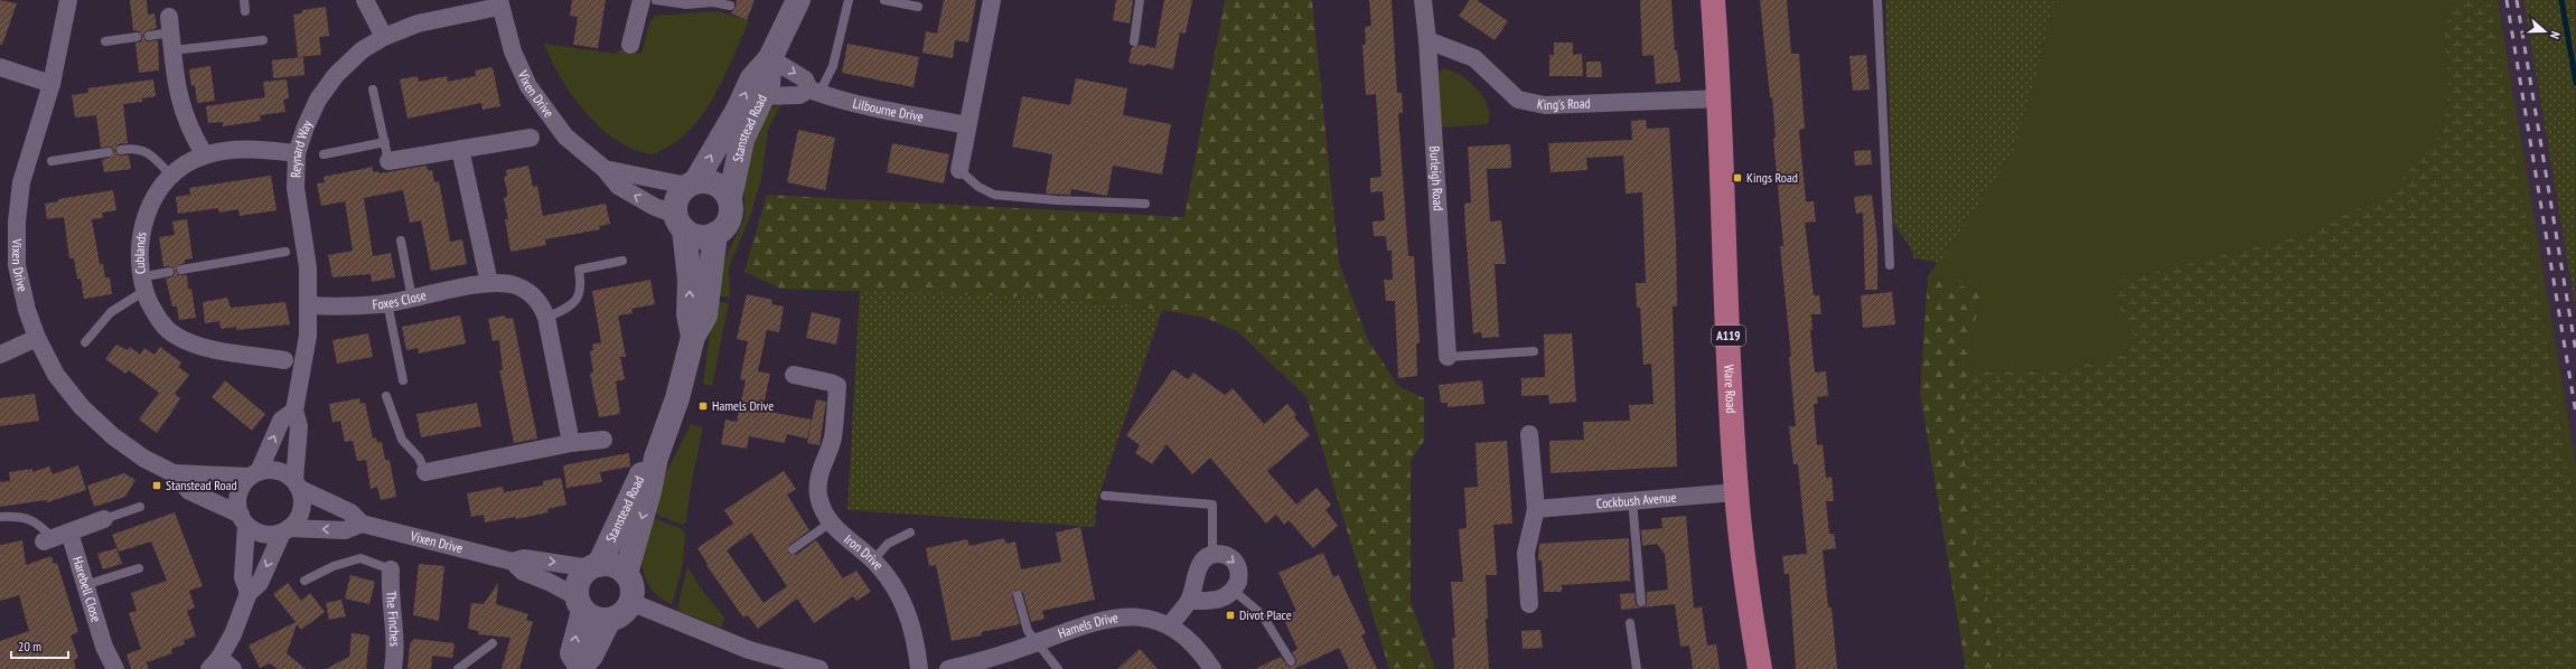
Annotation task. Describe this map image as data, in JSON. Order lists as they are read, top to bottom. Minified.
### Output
{"streets":{"main road":["Stanstead Road","A119","Ware Road"],"street":["Vixen Drive","King's Road","Lilbourne Drive","Reynard Way","Burleigh Road","Cublands","Foxes Close","Cockbush Avenue","Iron Drive","Harebell Close","The Finches","Hamels Drive"]},"crossings":[["Vixen Drive","Stanstead Road"],["Vixen Drive","Reynard Way"],["King's Road","Burleigh Road"],["King's Road","Ware Road"],["Reynard Way","Cublands"],["Reynard Way","Foxes Close"],["Ware Road","Cockbush Avenue"]],"places":{"transit":["Kings Road","Hamels Drive","Stanstead Road","Divot Place"]},"scale_bar":"20 m","north":"right"}
